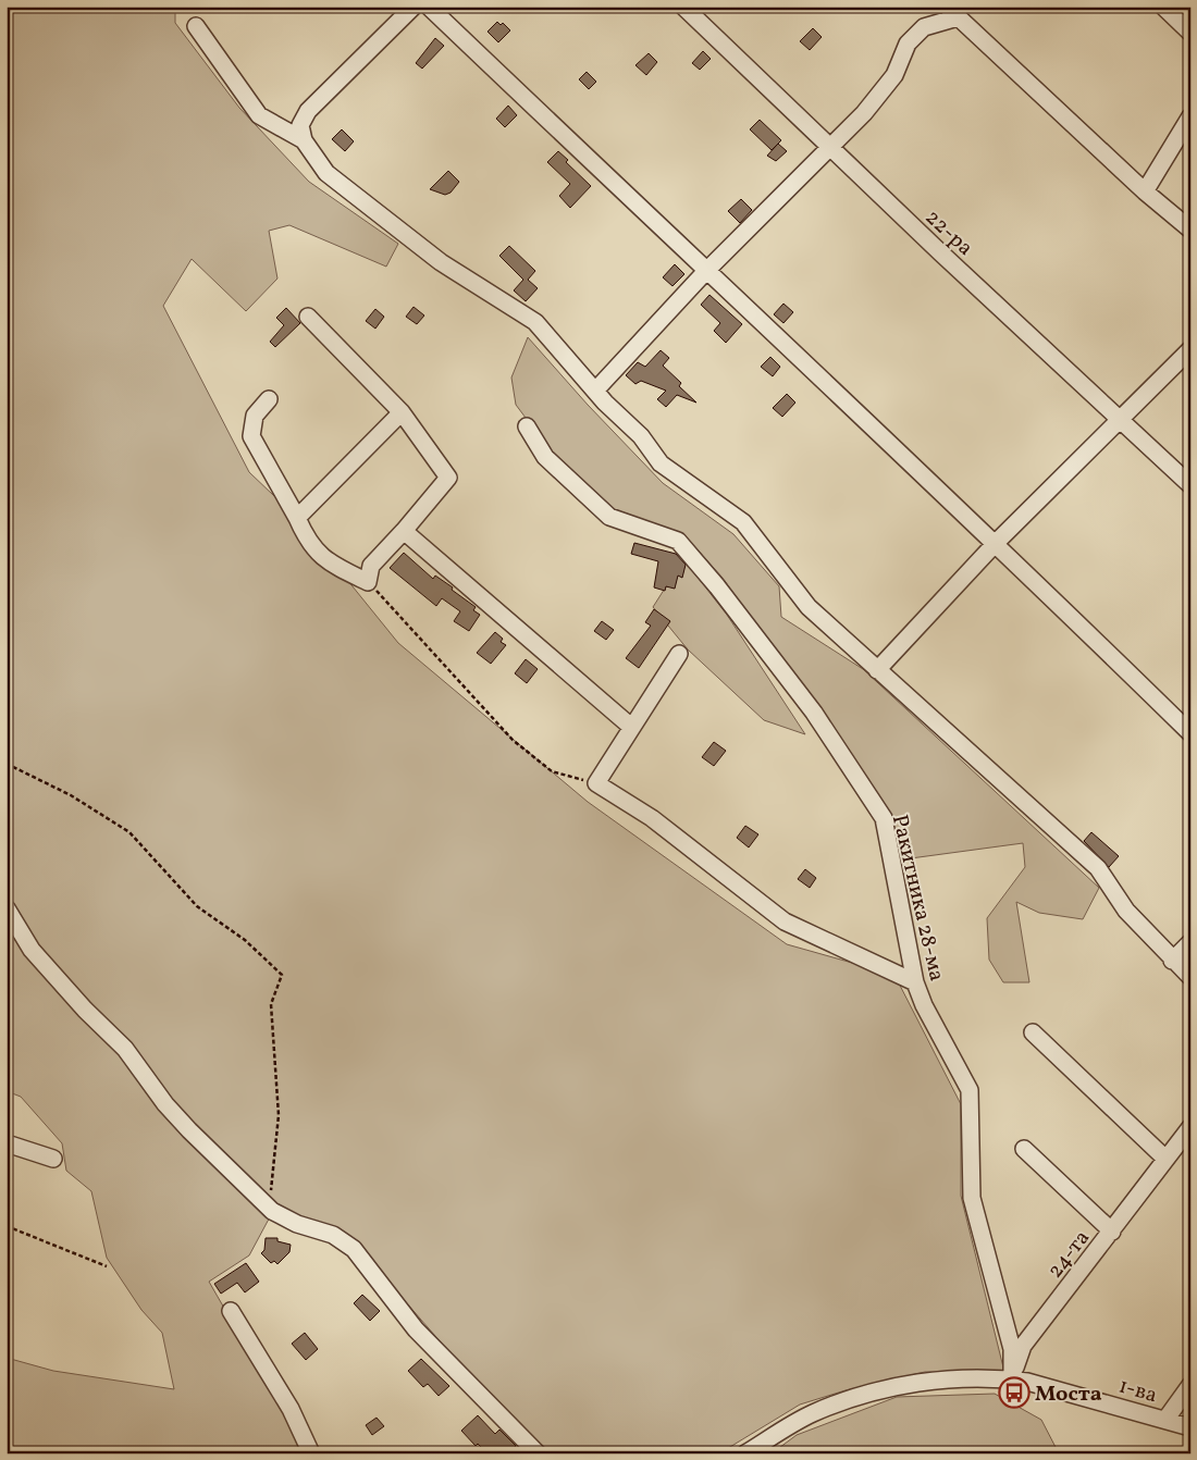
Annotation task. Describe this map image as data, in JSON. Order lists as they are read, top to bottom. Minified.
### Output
{"streets":{"street":["22-ра","Ракитника 28-ма","24-та","1-ва"]},"crossings":[["Ракитника 28-ма","24-та"],["Ракитника 28-ма","1-ва"],["24-та","1-ва"]],"places":{"bus stop":["Моста"]}}
